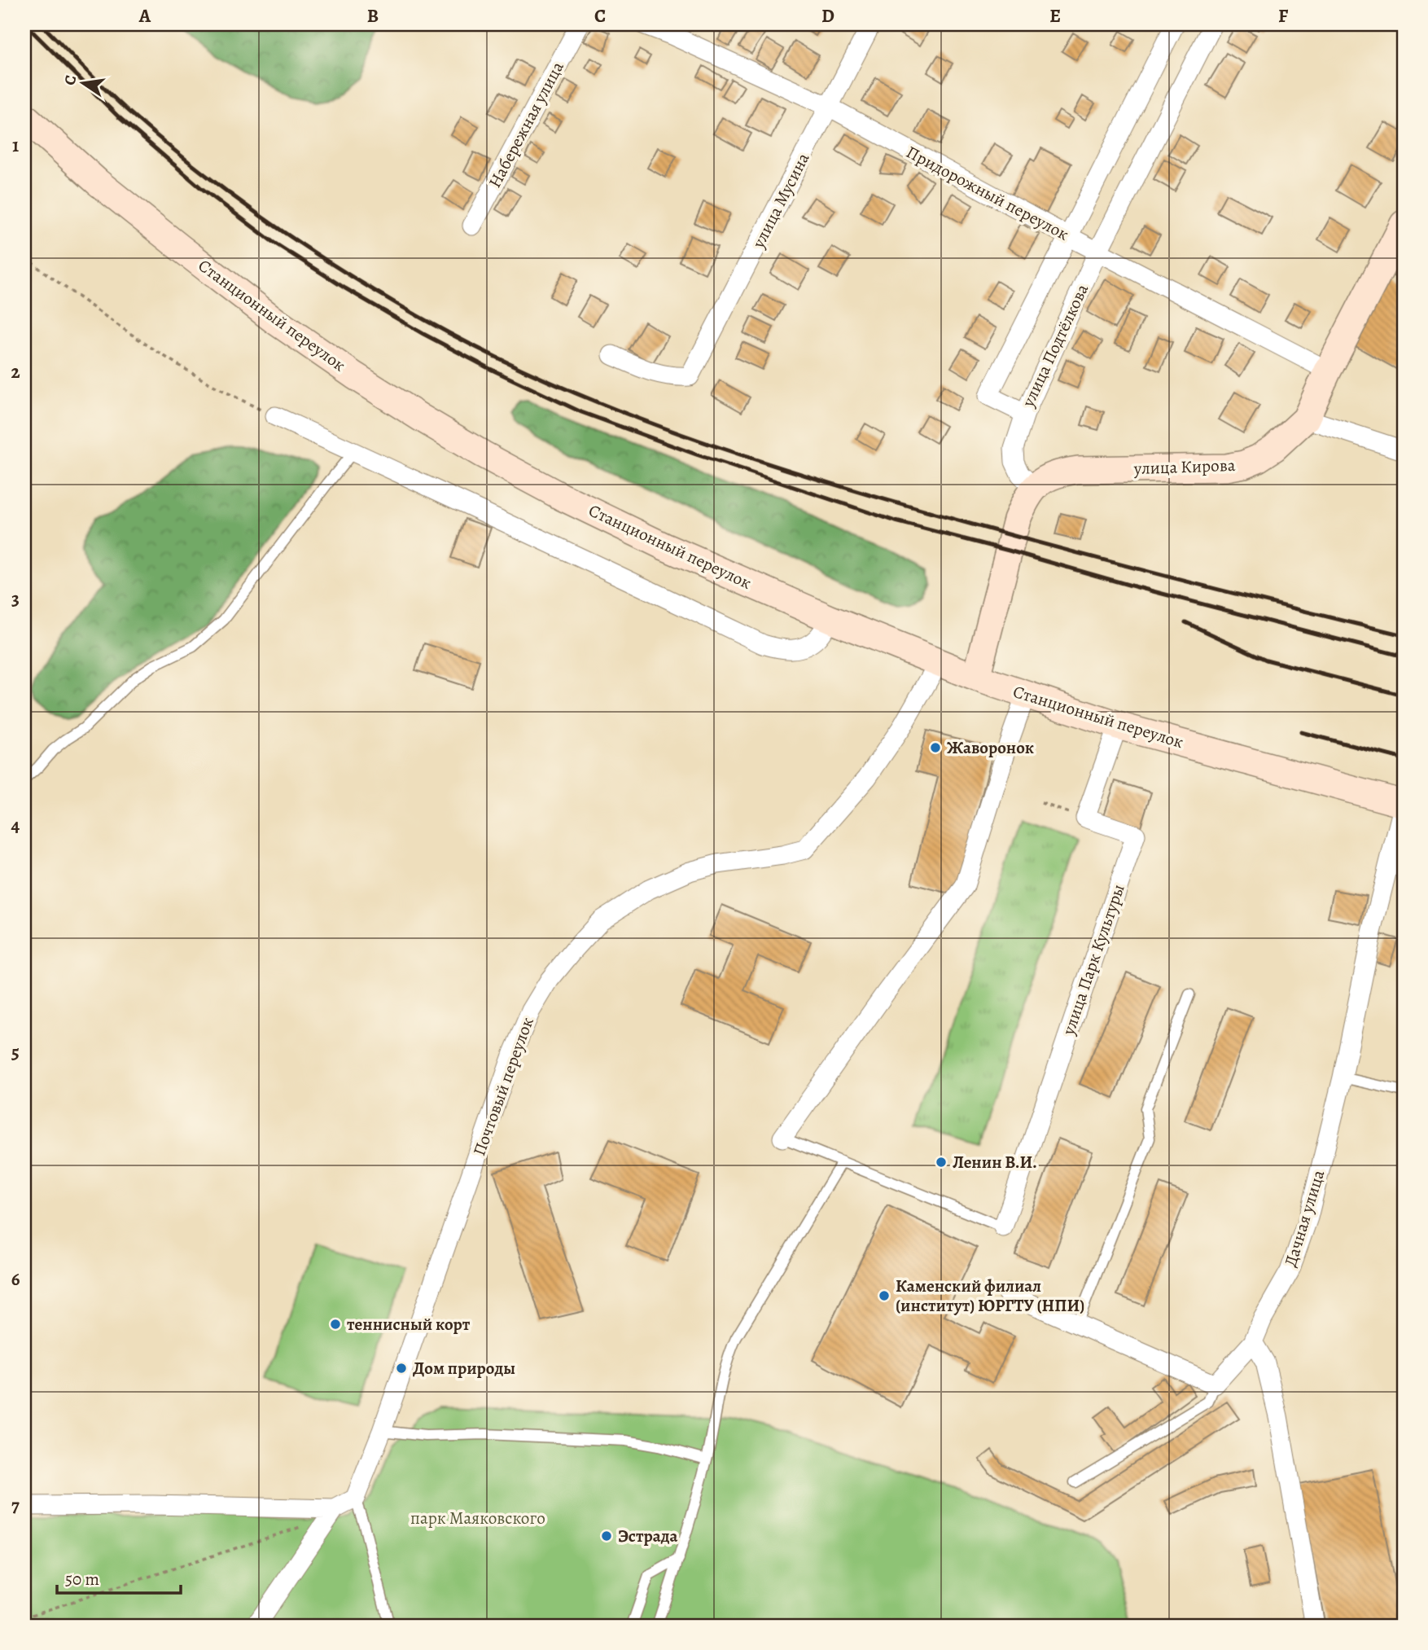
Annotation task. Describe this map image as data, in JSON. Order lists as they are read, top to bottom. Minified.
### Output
{"streets":{"main road":["Станционный переулок","улица Кирова"],"street":["Набережная улица","Придорожный переулок","улица Мусина","улица Подтёлкова","улица Парк Культуры","Почтовый переулок","Дачная улица"]},"crossings":[["Придорожный переулок","улица Мусина"],["Придорожный переулок","улица Подтёлкова"],["Придорожный переулок","улица Кирова"],["Станционный переулок","улица Кирова"],["Станционный переулок","Почтовый переулок"],["Станционный переулок","Дачная улица"]],"parks":["парк Маяковского"],"places":["Жаворонок","Ленин В.И.","Каменский филиал (институт) ЮРГТУ (НПИ)","теннисный корт","Дом природы","Эстрада"],"scale_bar":"50 m","north":"left","grid":{"columns":["A","B","C","D","E","F"],"rows":["1","2","3","4","5","6","7"]}}
